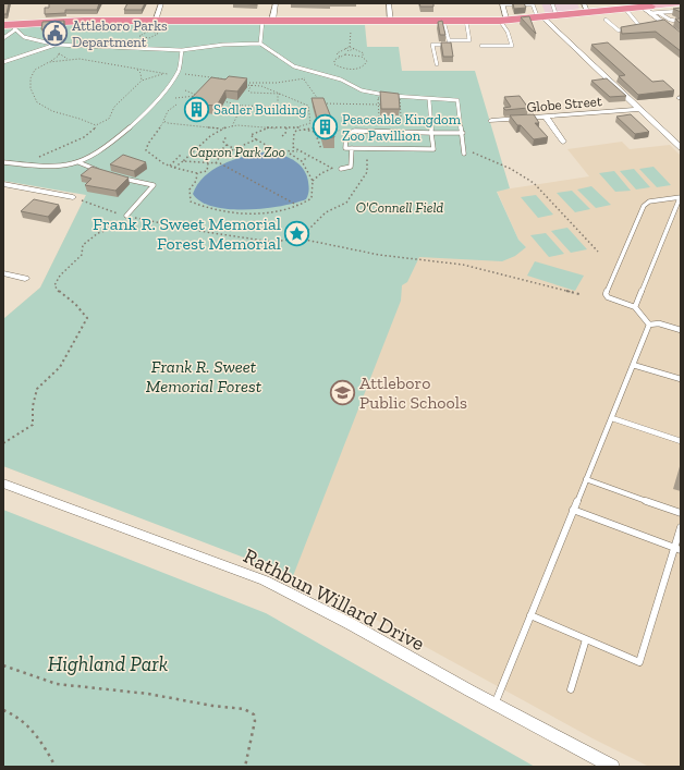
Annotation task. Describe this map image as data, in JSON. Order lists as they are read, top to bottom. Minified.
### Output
{"streets":{"street":["Globe Street","Rathbun Willard Drive"]},"parks":["Capron Park Zoo","O'Connell Field","Frank R. Sweet Memorial Forest","Highland Park"],"places":{"public building":["Attleboro Parks Department"],"building":["Sadler Building","Peaceable Kingdom Zoo Pavillion"],"place":["Frank R. Sweet Memorial Forest Memorial"],"school or university":["Attleboro Public Schools"]}}
